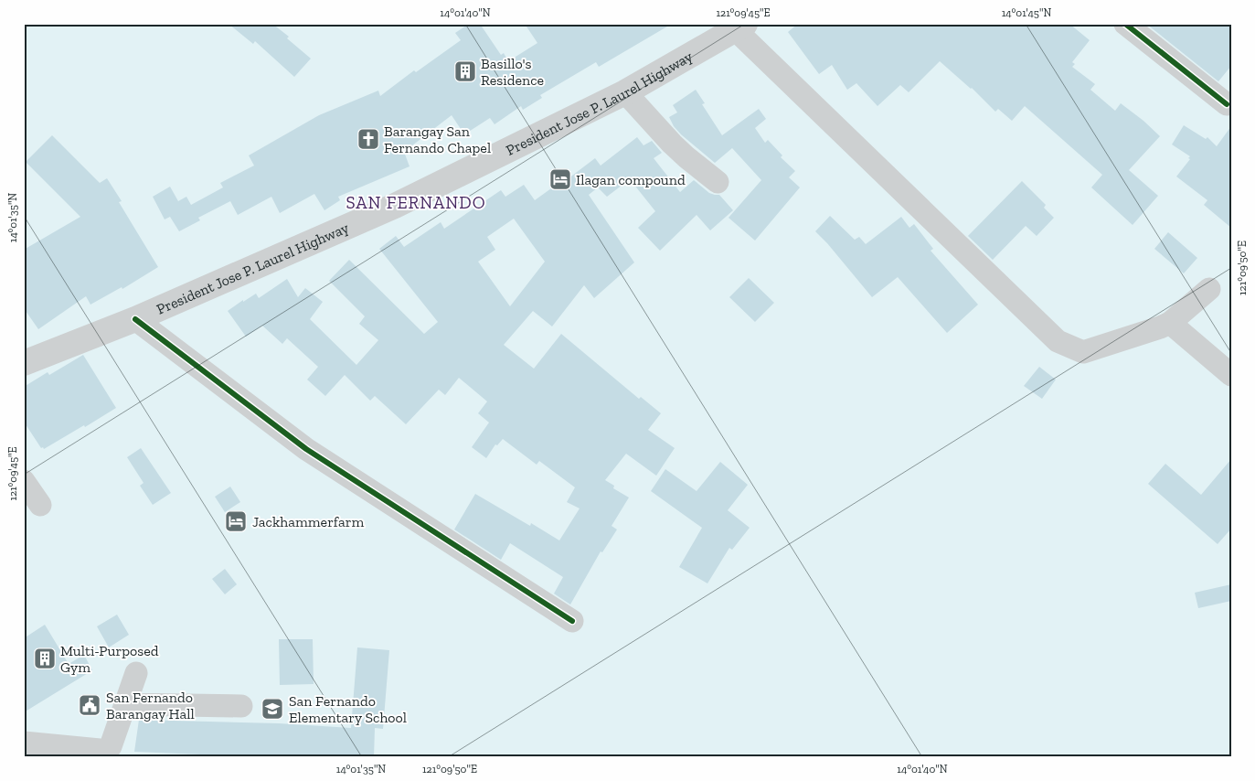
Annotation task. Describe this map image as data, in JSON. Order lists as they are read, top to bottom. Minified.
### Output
{"streets":{"highway":["President Jose P. Laurel Highway"]},"districts":["SAN FERNANDO"],"places":{"building":["Basillo's Residence","Multi-Purposed Gym"],"church":["Barangay San Fernando Chapel"],"hotel":["Ilagan compound","Jackhammerfarm"],"public building":["San Fernando Barangay Hall"],"school or university":["San Fernando Elementary School"]},"coordinates":["14°01'40\"N","121°09'45\"E","14°01'45\"N","14°01'35\"N","121°09'50\"E"]}
